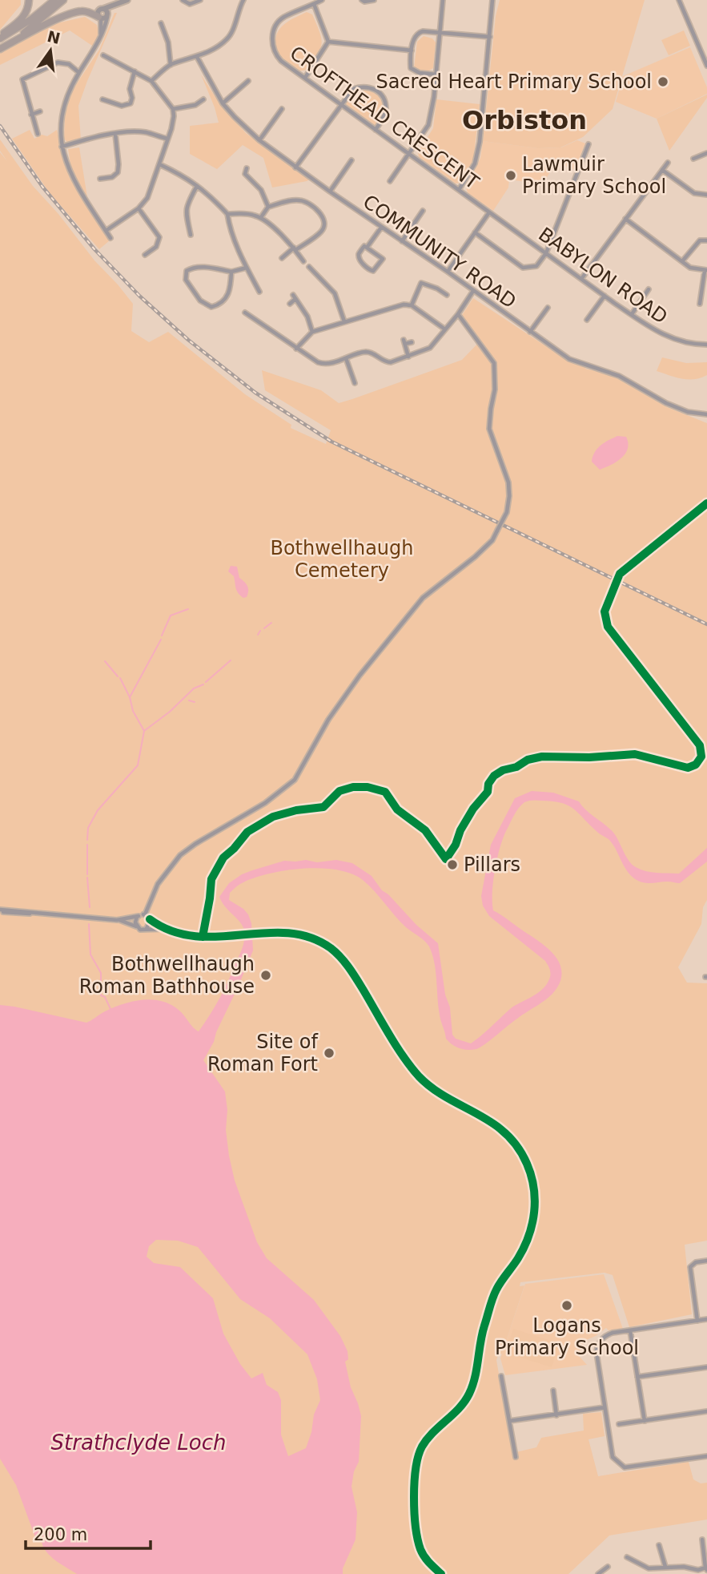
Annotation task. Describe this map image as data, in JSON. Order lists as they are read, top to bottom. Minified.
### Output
{"streets":{"street":["CROFTHEAD CRESCENT","COMMUNITY ROAD","BABYLON ROAD"]},"crossings":[["CROFTHEAD CRESCENT","BABYLON ROAD"]],"districts":["Orbiston"],"water":["Strathclyde Loch"],"parks":["Bothwellhaugh Cemetery"],"places":["Sacred Heart Primary School","Lawmuir Primary School","Pillars","Bothwellhaugh Roman Bathhouse","Site of Roman Fort","Logans Primary School"],"scale_bar":"200 m","north":"top"}
